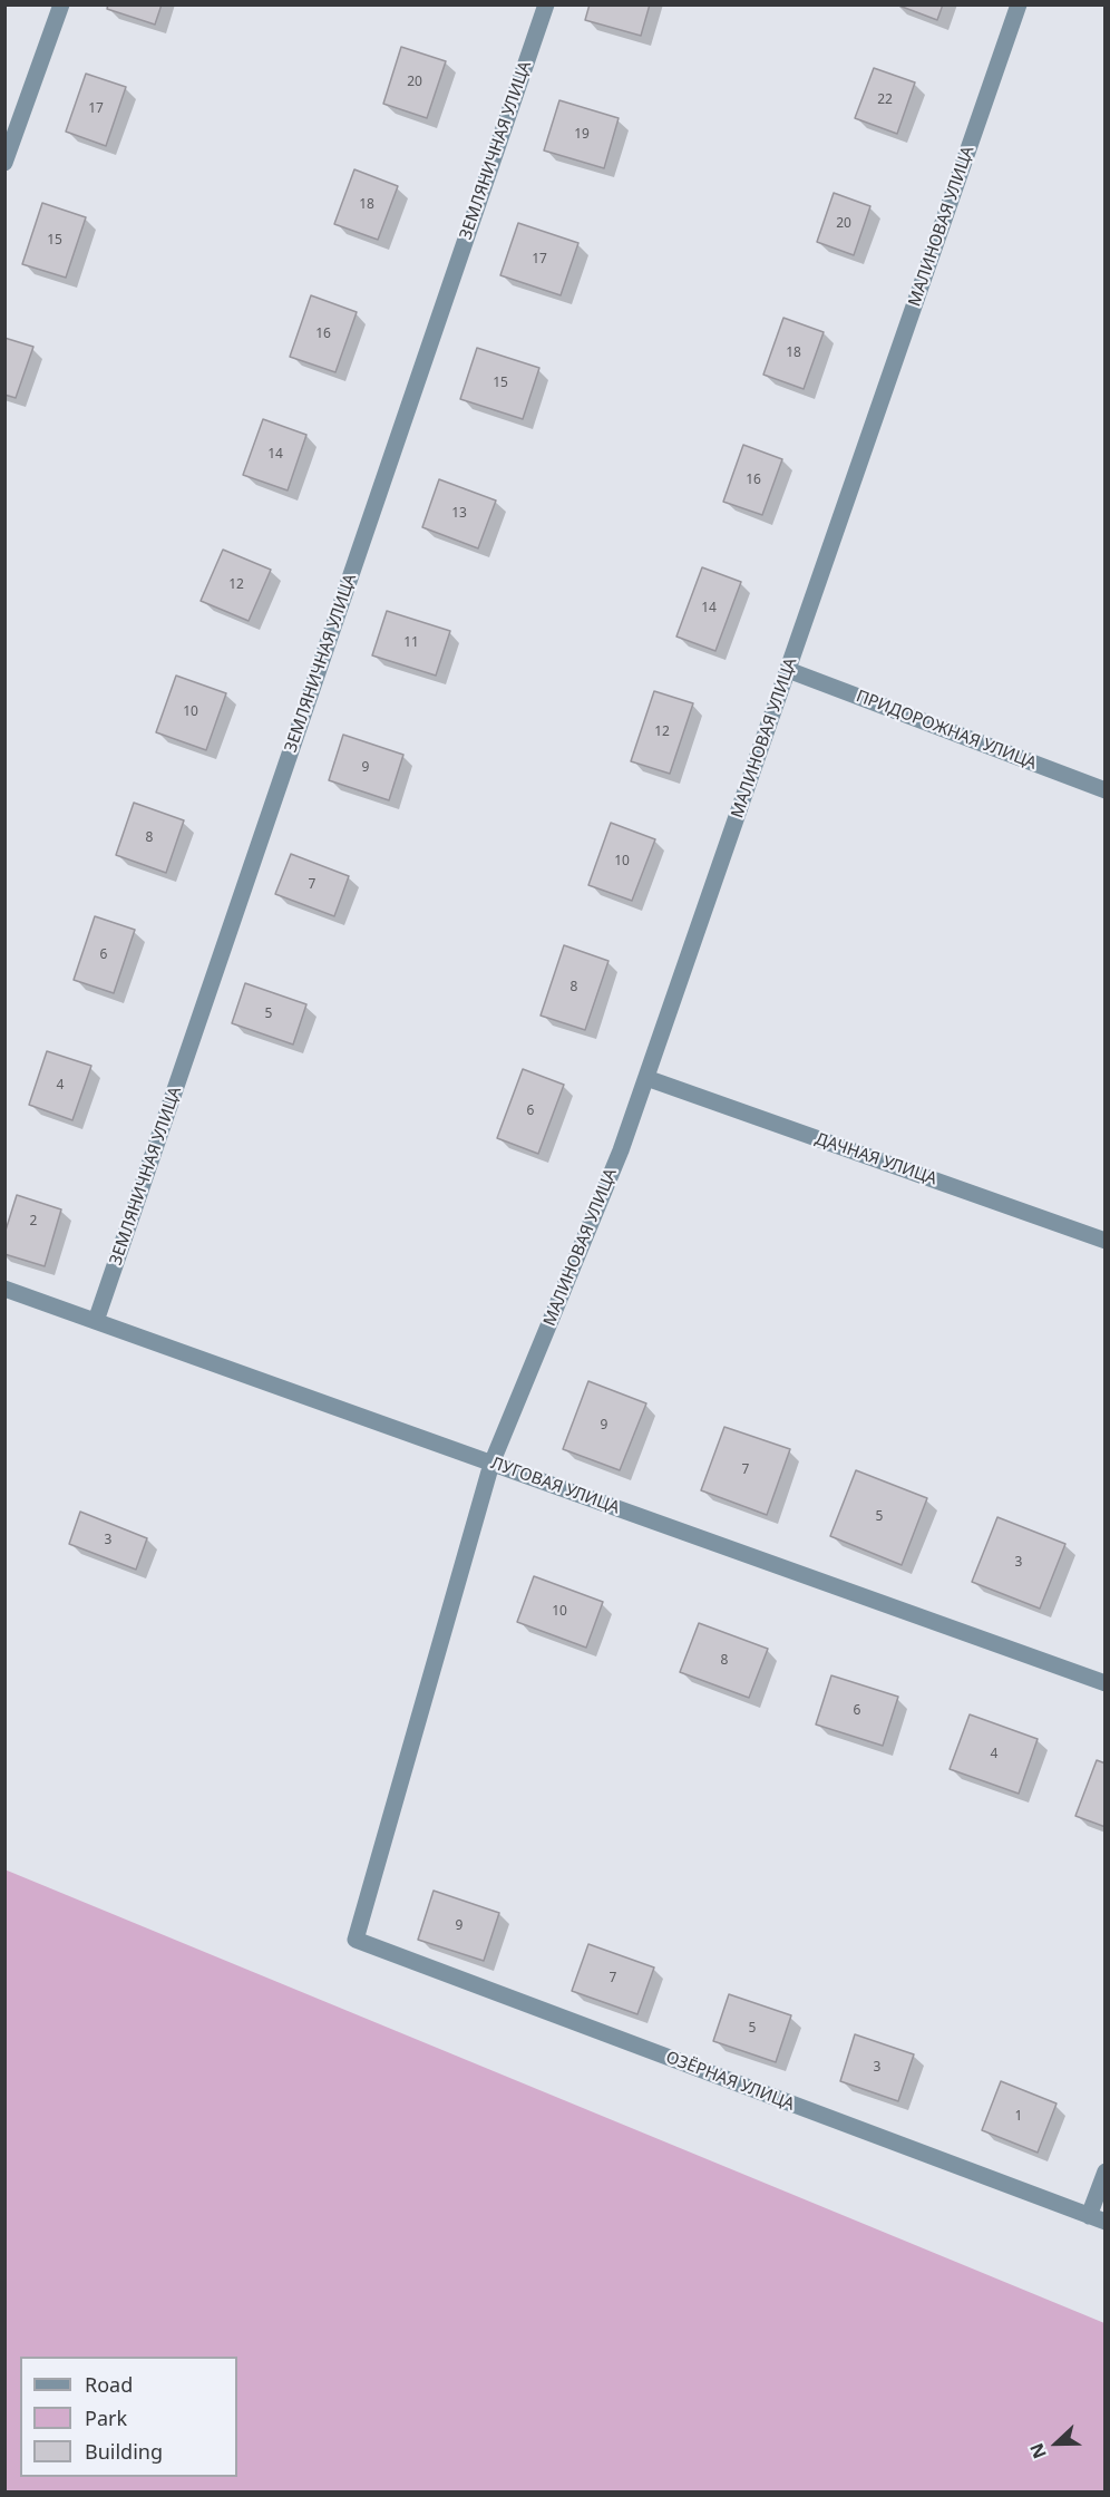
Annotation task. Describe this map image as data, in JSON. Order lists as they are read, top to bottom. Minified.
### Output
{"streets":{"lane":["ЗЕМЛЯНИЧНАЯ УЛИЦА","МАЛИНОВАЯ УЛИЦА","ПРИДОРОЖНАЯ УЛИЦА","ДАЧНАЯ УЛИЦА","ЛУГОВАЯ УЛИЦА","ОЗЁРНАЯ УЛИЦА"]},"crossings":[["ЗЕМЛЯНИЧНАЯ УЛИЦА","ЛУГОВАЯ УЛИЦА"],["МАЛИНОВАЯ УЛИЦА","ПРИДОРОЖНАЯ УЛИЦА"],["МАЛИНОВАЯ УЛИЦА","ДАЧНАЯ УЛИЦА"],["МАЛИНОВАЯ УЛИЦА","ЛУГОВАЯ УЛИЦА"],["МАЛИНОВАЯ УЛИЦА","ОЗЁРНАЯ УЛИЦА"]],"house_numbers":["20","22","17","19","18","20","15","17","16","18","15","14","16","13","12","14","11","10","12","9","8","10","7","6","8","5","4","6","2","9","7","5","3","3","10","8","6","4","9","7","5","3","1"],"legend":["Road","Park","Building"],"north":"left"}
